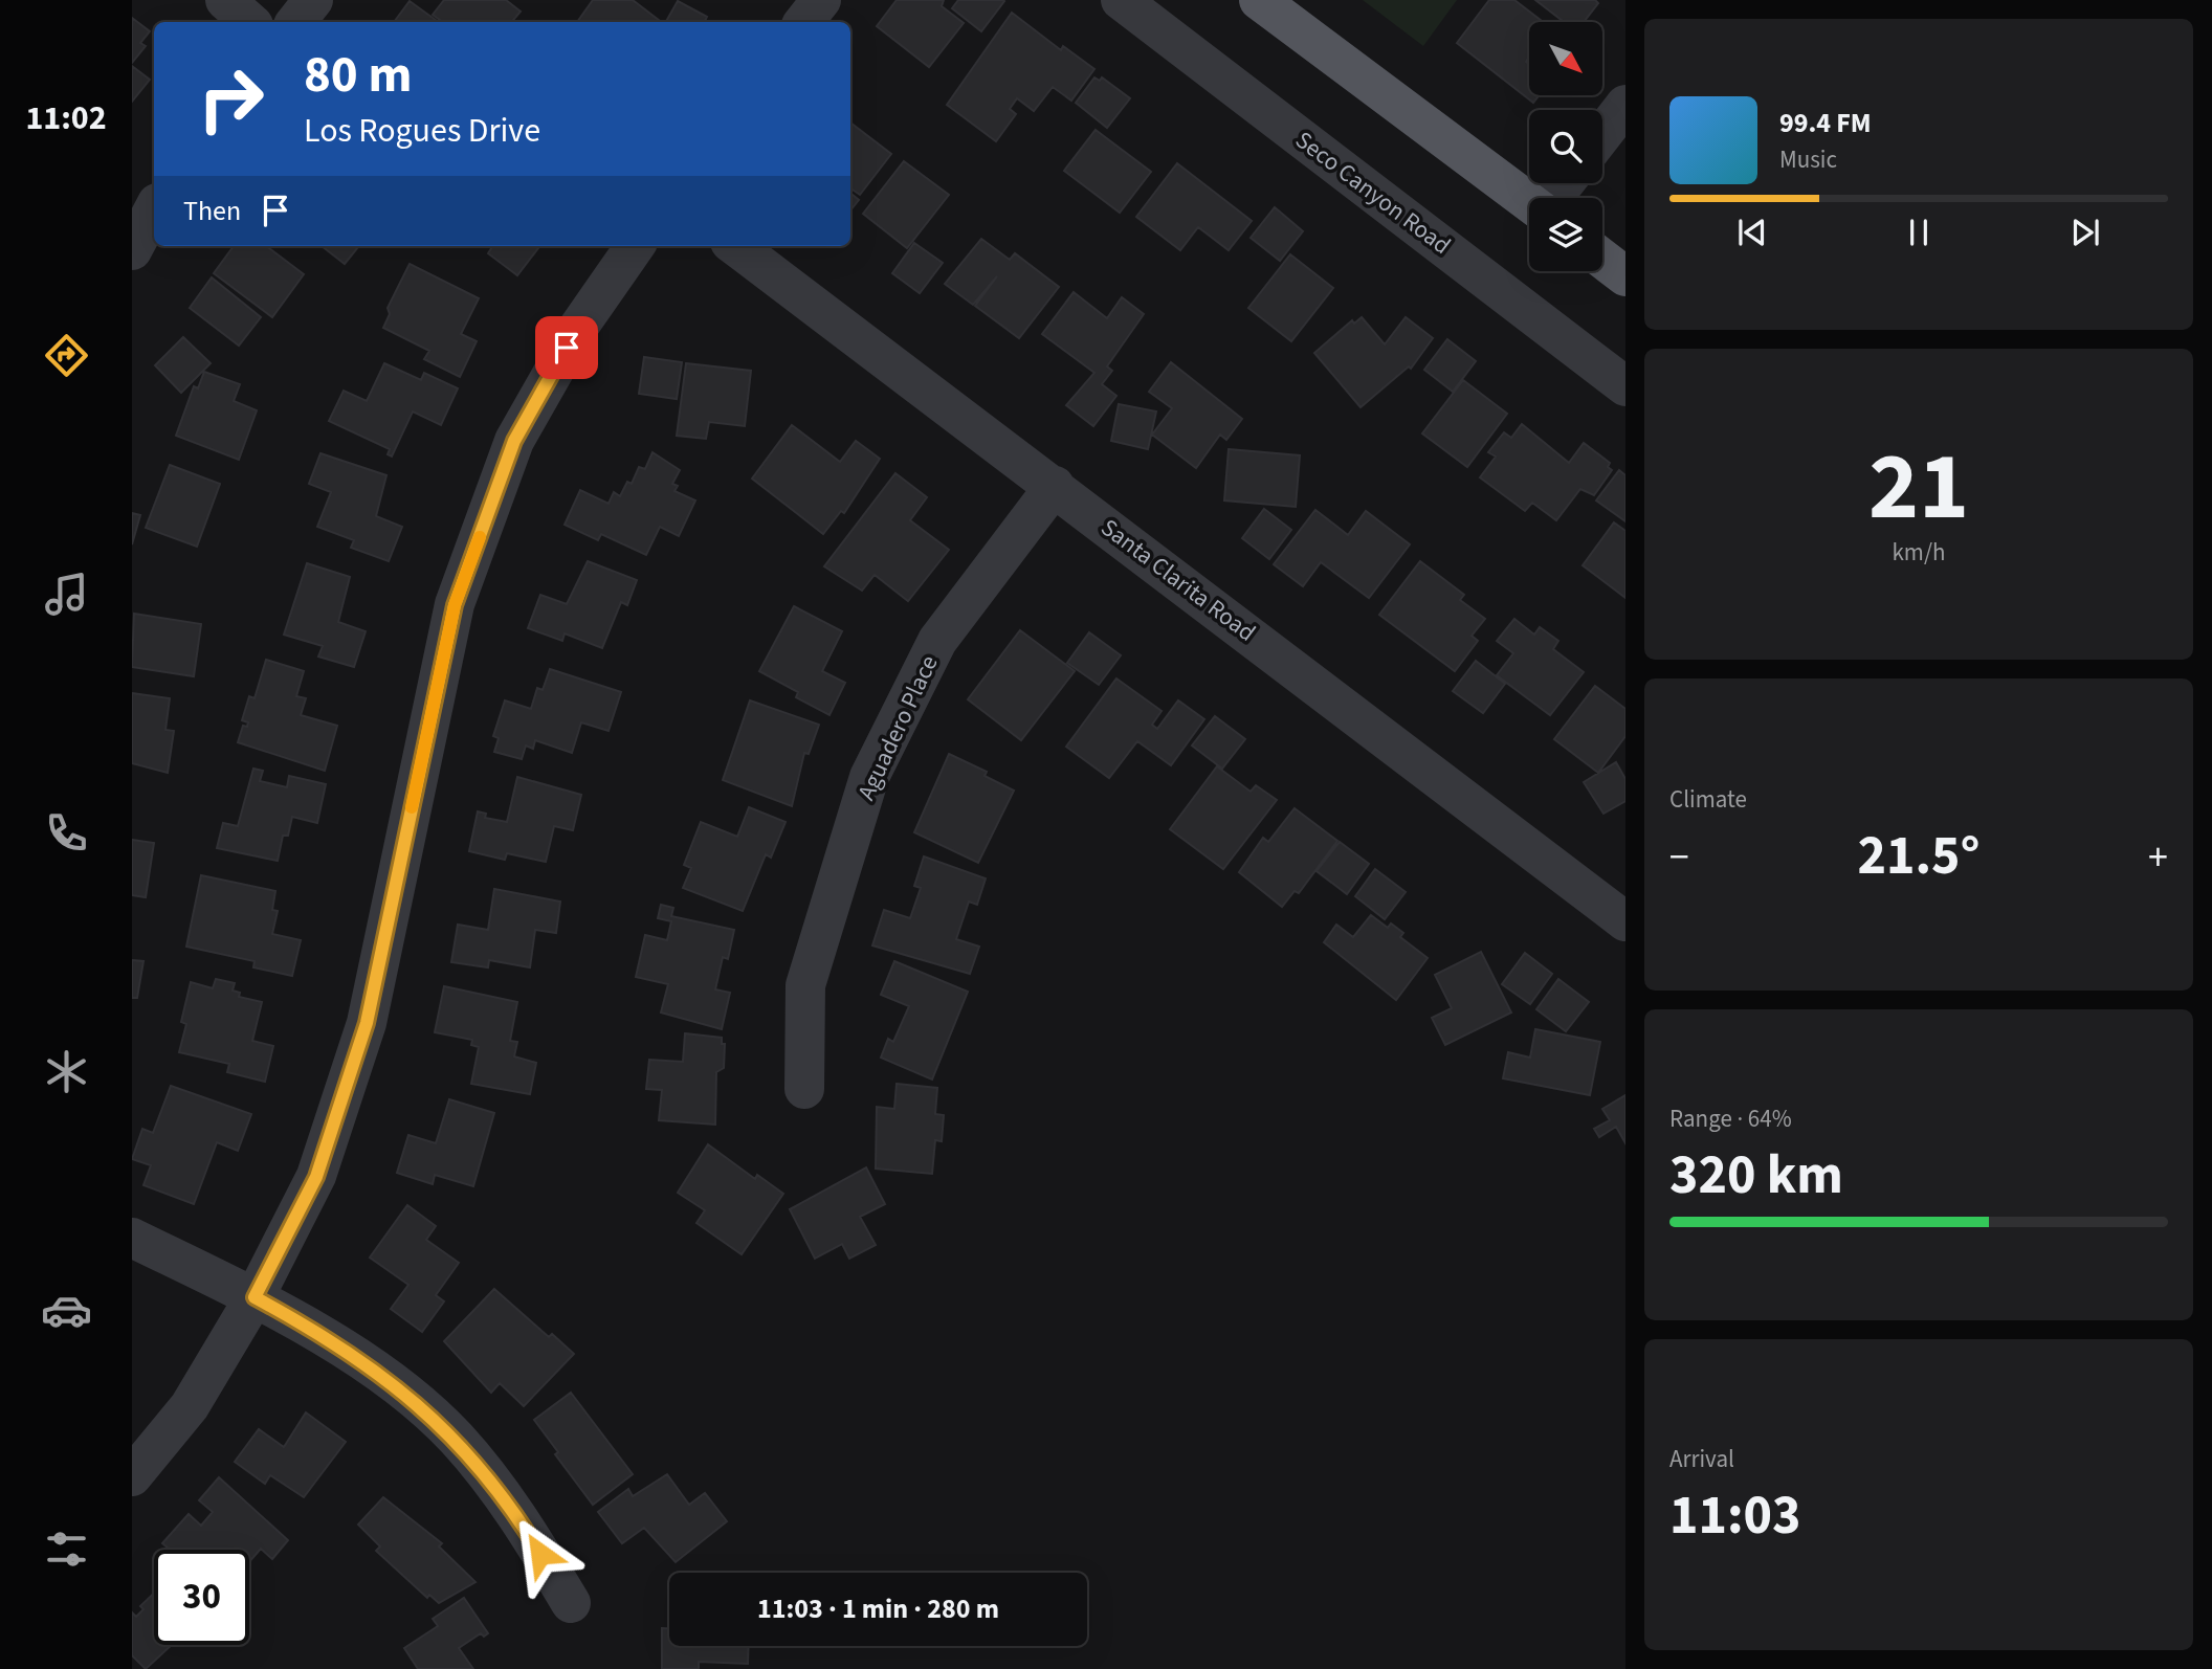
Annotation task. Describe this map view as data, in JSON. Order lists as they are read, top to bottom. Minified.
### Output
{"streets":{"street":["Seco Canyon Road","Santa Clarita Road","Aguadero Place"]},"crossings":[["Santa Clarita Road","Aguadero Place"]],"north":"bottom right","page":{"tabs":"11:02","turn":["80 m","Los Rogues Drive"],"song":["99.4 FM","Music"],"then":"Then","tile":[["21","km/h"],"Climate",["Range · 64%","320 km"],["Arrival","11:03"]],"heat":["−","21.5°","+"],"limit":"30","trip":"11:03 · 1 min · 280 m"}}
